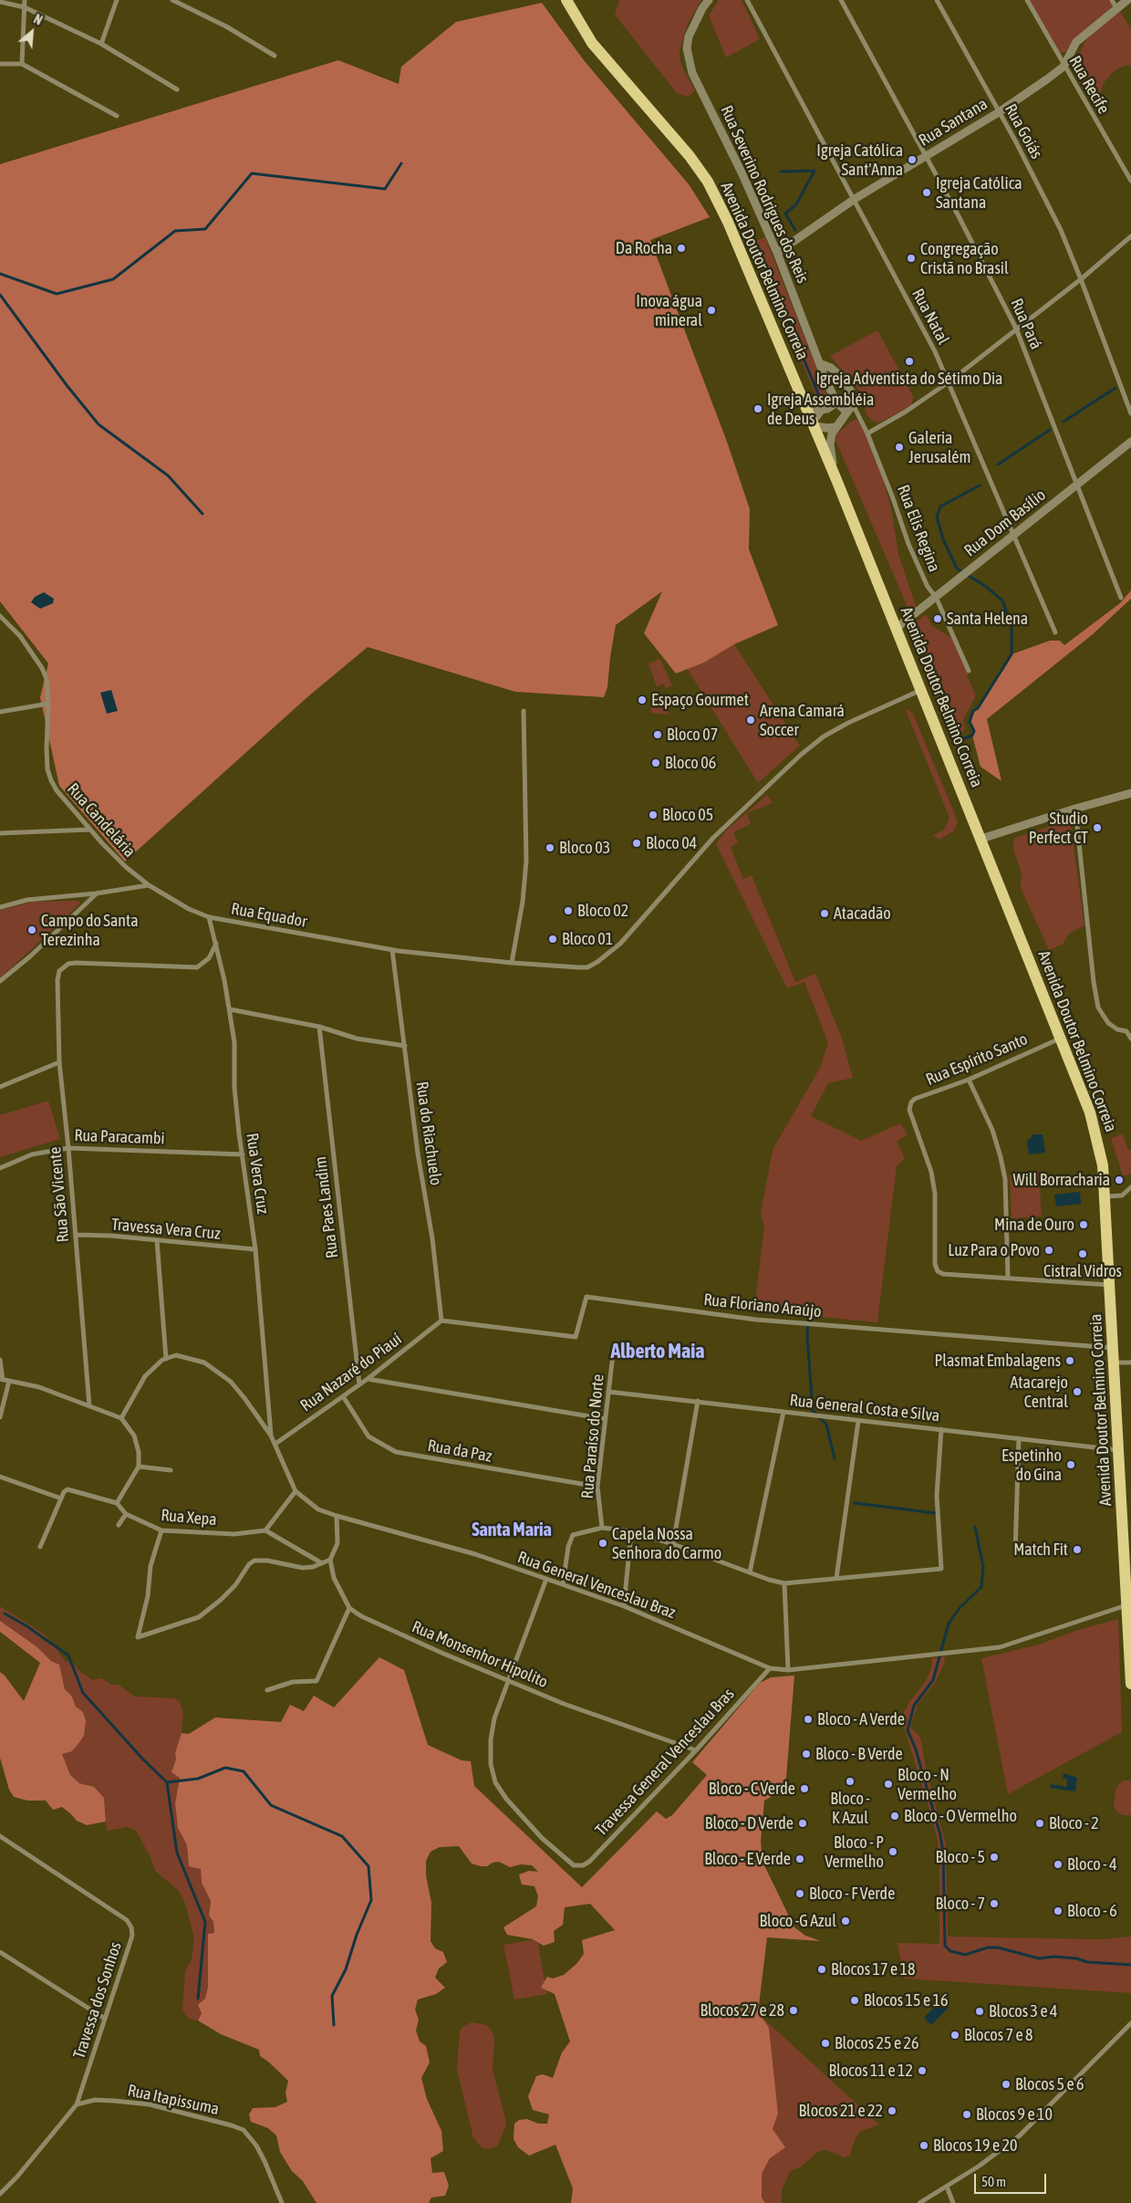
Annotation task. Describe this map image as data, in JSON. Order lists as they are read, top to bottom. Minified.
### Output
{"streets":{"main road":["Avenida Doutor Belmino Correia"],"street":["Rua Recife","Rua Santana","Rua Goiás","Rua Severino Rodrigues dos Reis","Rua Natal","Rua Pará","Rua Dom Basílio","Rua Elis Regina","Rua Candelária","Rua Equador","Rua Espírito Santo","Rua do Riachuelo","Rua Paracambi","Rua Vera Cruz","Rua São Vicente","Rua Paes Landim","Travessa Vera Cruz","Rua Floriano Araújo","Rua Nazaré do Piauí","Rua General Costa e Silva","Rua Paraíso do Norte","Rua da Paz","Rua Xepa","Rua General Venceslau Braz","Rua Monsenhor Hipolito","Travessa General Venceslau Bras","Travessa dos Sonhos","Rua Itapissuma"]},"crossings":[["Rua Recife","Rua Santana"],["Rua Santana","Rua Goiás"],["Rua Santana","Rua Severino Rodrigues dos Reis"],["Rua Santana","Rua Natal"],["Rua Santana","Rua Pará"],["Avenida Doutor Belmino Correia","Rua Dom Basílio"],["Avenida Doutor Belmino Correia","Rua Equador"],["Avenida Doutor Belmino Correia","Rua Espírito Santo"],["Avenida Doutor Belmino Correia","Rua Floriano Araújo"],["Avenida Doutor Belmino Correia","Rua General Costa e Silva"],["Avenida Doutor Belmino Correia","Rua General Venceslau Braz"],["Rua Natal","Rua Dom Basílio"],["Rua Pará","Rua Dom Basílio"],["Rua Dom Basílio","Rua Elis Regina"],["Rua Candelária","Rua Equador"],["Rua Equador","Rua do Riachuelo"],["Rua Equador","Rua Vera Cruz"],["Rua do Riachuelo","Rua Floriano Araújo"],["Rua do Riachuelo","Rua Nazaré do Piauí"],["Rua Paracambi","Rua Vera Cruz"],["Rua Paracambi","Rua São Vicente"],["Rua Vera Cruz","Rua São Vicente"],["Rua Vera Cruz","Travessa Vera Cruz"],["Rua Vera Cruz","Rua General Venceslau Braz"],["Rua São Vicente","Travessa Vera Cruz"],["Rua Paes Landim","Rua Nazaré do Piauí"],["Rua Floriano Araújo","Rua Nazaré do Piauí"],["Rua Nazaré do Piauí","Rua da Paz"],["Rua Nazaré do Piauí","Rua General Venceslau Braz"],["Rua General Costa e Silva","Rua Paraíso do Norte"],["Rua Paraíso do Norte","Rua da Paz"],["Rua General Venceslau Braz","Travessa General Venceslau Bras"],["Rua Monsenhor Hipolito","Travessa General Venceslau Bras"],["Travessa dos Sonhos","Rua Itapissuma"]],"districts":["Alberto Maia","Santa Maria"],"places":["Igreja Católica Sant'Anna","Igreja Católica Santana","Da Rocha","Congregação Cristã no Brasil","Inova água mineral","Igreja Adventista do Sétimo Dia","Igreja Assembléia de Deus","Galeria Jerusalém","Santa Helena","Espaço Gourmet","Arena Camará Soccer","Bloco 07","Bloco 06","Bloco 05","Studio Perfect CT","Bloco 04","Bloco 03","Bloco 02","Atacadão","Campo do Santa Terezinha","Bloco 01","Will Borracharia","Mina de Ouro","Luz Para o Povo","Cistral Vidros","Plasmat Embalagens","Atacarejo Central","Espetinho do Gina","Capela Nossa Senhora do Carmo","Match Fit","Bloco - A Verde","Bloco - B Verde","Bloco - K Azul","Bloco - N Vermelho","Bloco - C Verde","Bloco - O Vermelho","Bloco - D Verde","Bloco - 2","Bloco - P Vermelho","Bloco - 5","Bloco - E Verde","Bloco - 4","Bloco - F Verde","Bloco - 7","Bloco - 6","Bloco -G Azul","Blocos 17 e 18","Blocos 15 e 16","Blocos 27 e 28","Blocos 3 e 4","Blocos 7 e 8","Blocos 25 e 26","Blocos 11 e 12","Blocos 5 e 6","Blocos 21 e 22","Blocos 9 e 10","Blocos 19 e 20"],"scale_bar":"50 m","north":"top right"}
